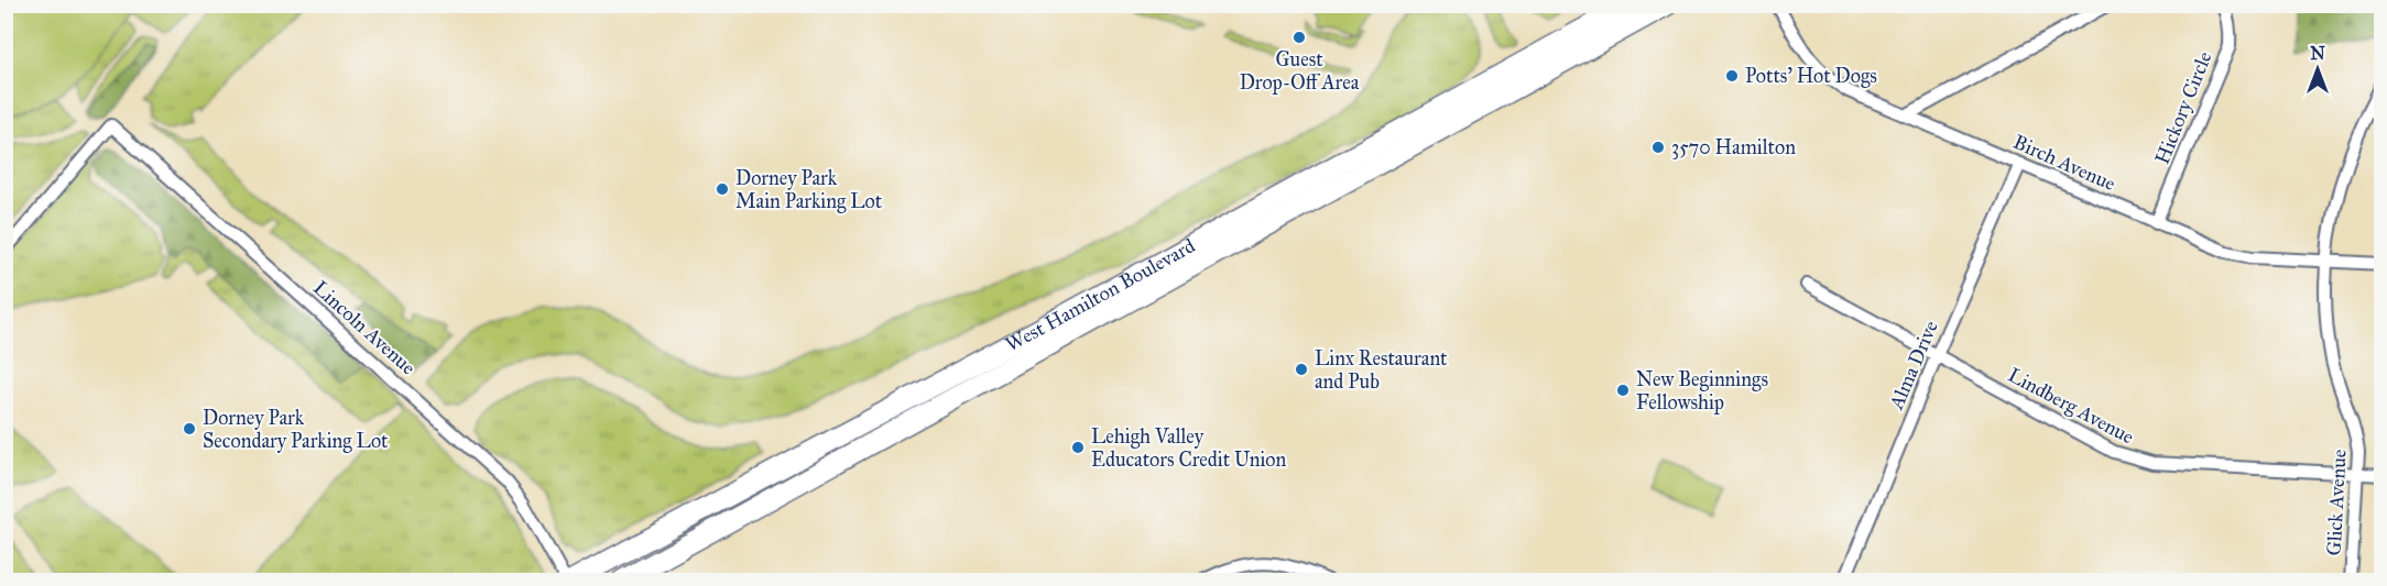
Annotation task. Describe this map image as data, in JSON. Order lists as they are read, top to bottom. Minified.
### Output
{"streets":{"main road":["West Hamilton Boulevard"],"street":["Hickory Circle","Birch Avenue","Lincoln Avenue","Alma Drive","Lindberg Avenue","Glick Avenue"]},"crossings":[["Hickory Circle","Birch Avenue"],["Birch Avenue","Alma Drive"],["Birch Avenue","Glick Avenue"],["Alma Drive","Lindberg Avenue"],["Lindberg Avenue","Glick Avenue"]],"places":["Guest Drop-Off Area","Potts' Hot Dogs","3570 Hamilton","Dorney Park Main Parking Lot","Linx Restaurant and Pub","New Beginnings Fellowship","Dorney Park Secondary Parking Lot","Lehigh Valley Educators Credit Union"],"north":"top"}
